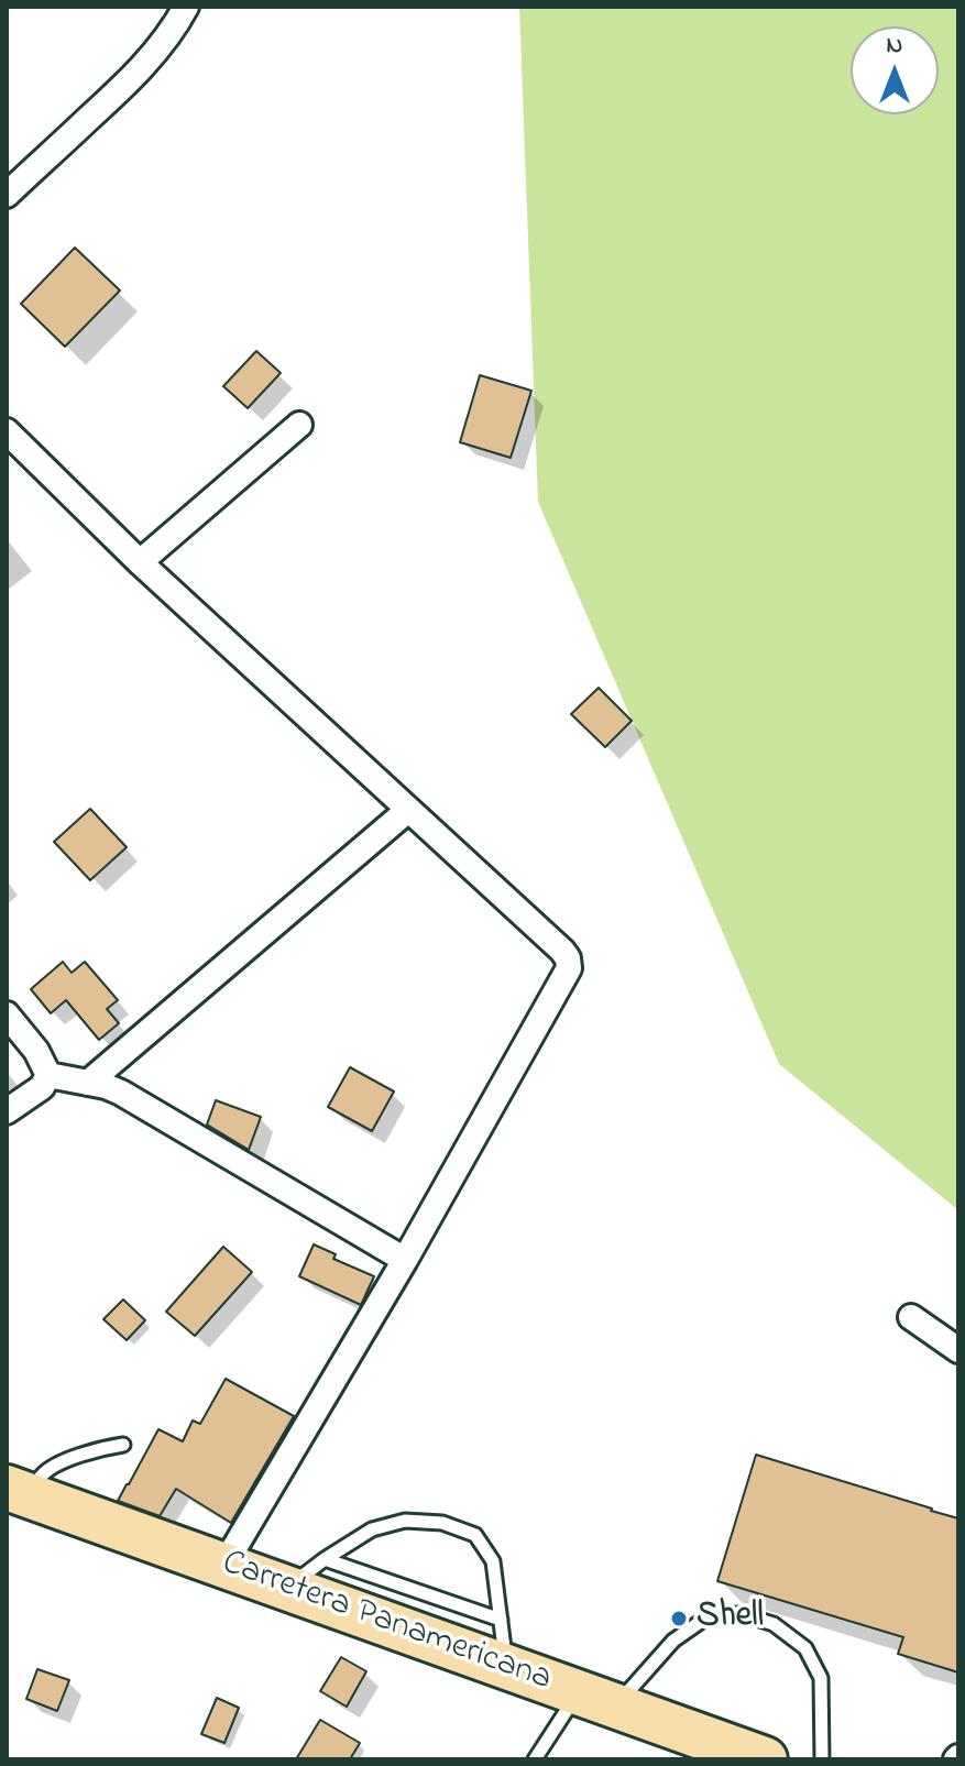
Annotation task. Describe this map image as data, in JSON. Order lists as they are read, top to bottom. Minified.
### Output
{"streets":{"highway":["Carretera Panamericana"]},"places":["Shell"],"north":"top"}
